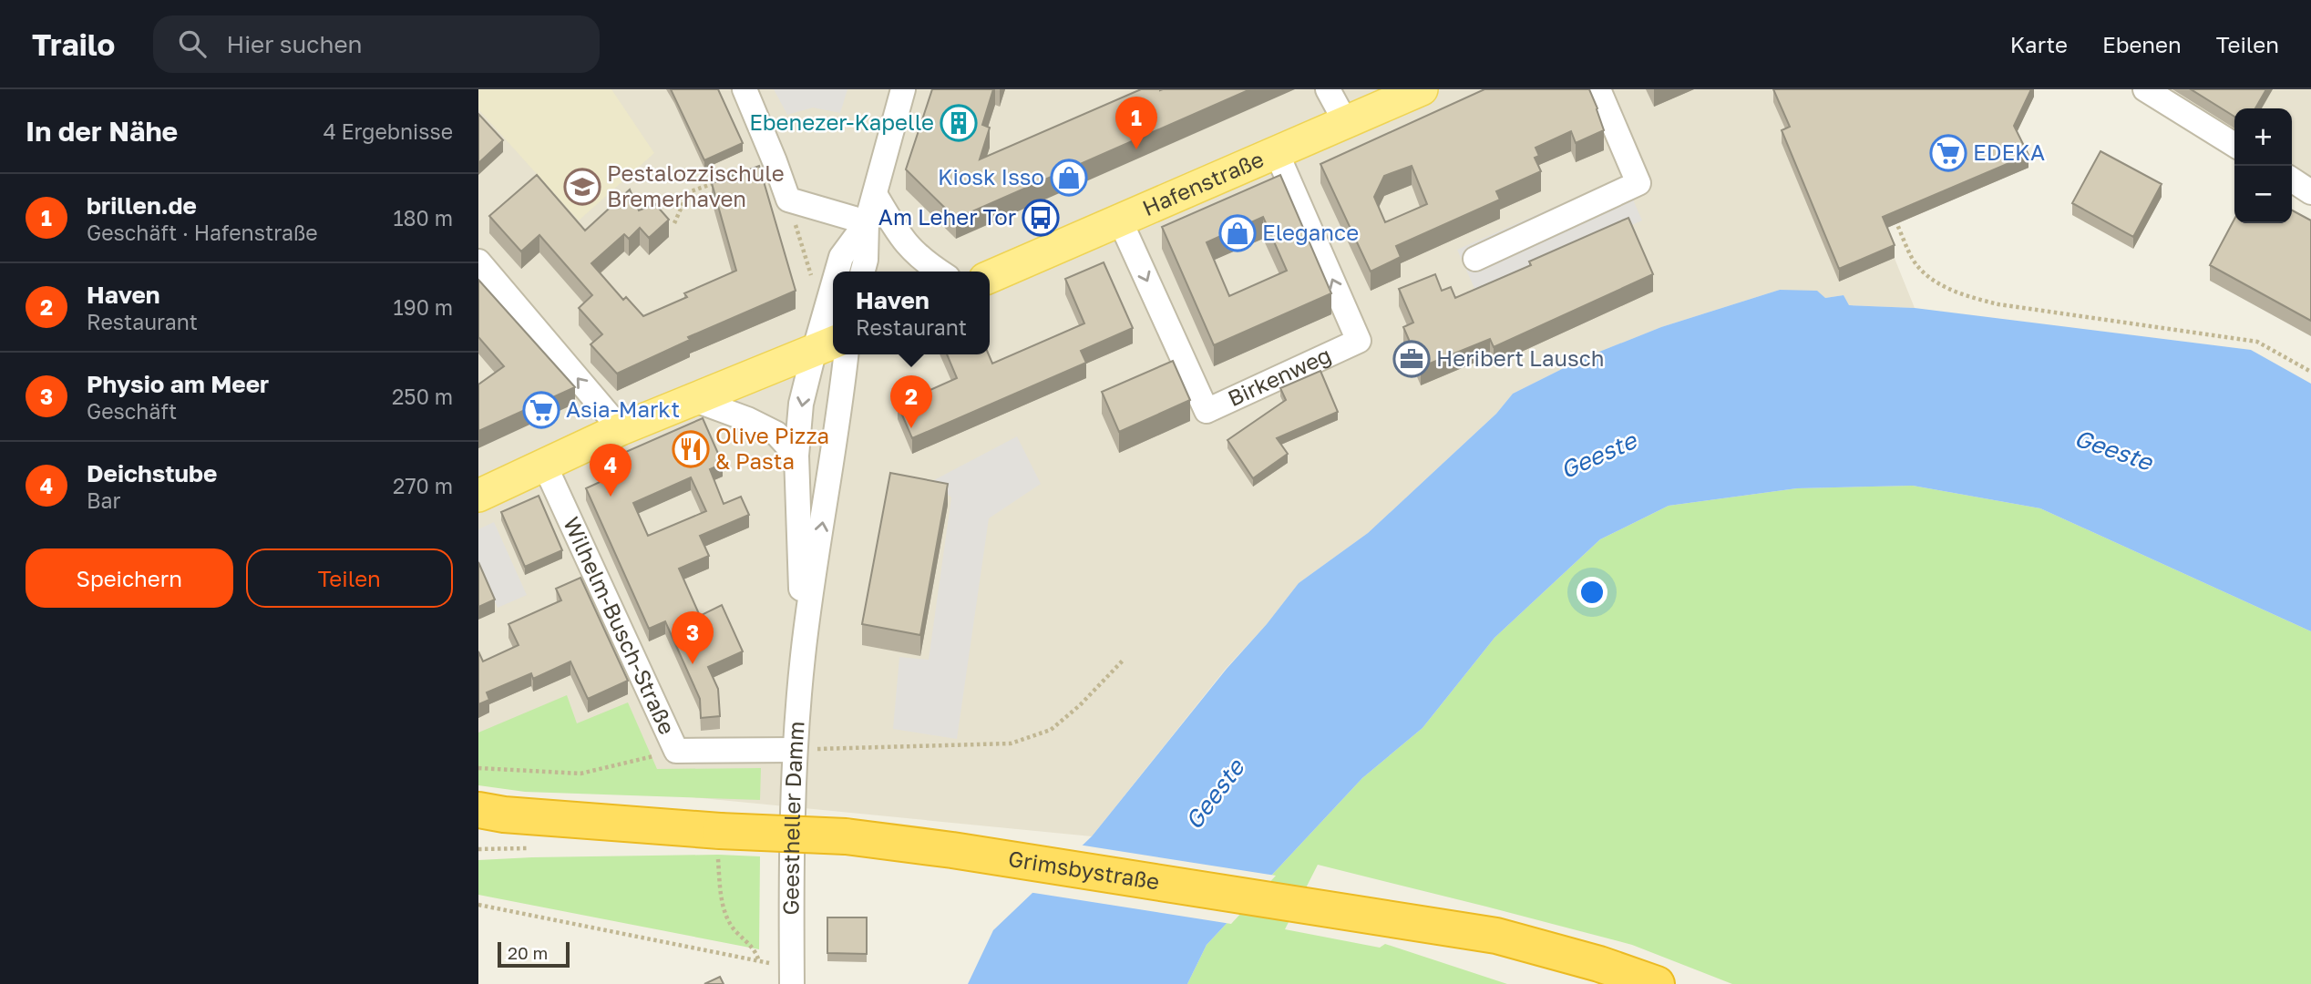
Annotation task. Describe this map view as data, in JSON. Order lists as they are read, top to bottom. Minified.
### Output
{"streets":{"highway":["Grimsbystraße"],"main road":["Hafenstraße"],"street":["Birkenweg","Wilhelm-Busch-Straße","Geestheller Damm"]},"crossings":[["Hafenstraße","Birkenweg"],["Wilhelm-Busch-Straße","Geestheller Damm"]],"water":["Geeste"],"places":{"building":["Ebenezer-Kapelle"],"supermarket":["EDEKA","Asia-Markt"],"shop":["Kiosk Isso","Elegance"],"school or university":["Pestalozzischule Bremerhaven"],"bus stop":["Am Leher Tor"],"office":["Heribert Lausch"],"restaurant":["Olive Pizza & Pasta"]},"scale_bar":"20 m","page":{"header":"Trailo","search":"Hier suchen","nav":["Karte","Ebenen","Teilen"],"heading":["In der Nähe","4 Ergebnisse"],"pins":["1","2","4","3"],"map_buttons":["+","−"],"list":[{"mark":"1","name":"brillen.de","note":"Geschäft · Hafenstraße","value":"180 m"},{"mark":"2","name":"Haven","note":"Restaurant","value":"190 m"},{"mark":"3","name":"Physio am Meer","note":"Geschäft","value":"250 m"},{"mark":"4","name":"Deichstube","note":"Bar","value":"270 m"}],"popup":["Haven","Restaurant"],"buttons":["Speichern","Teilen"],"scale":"20 m"}}
